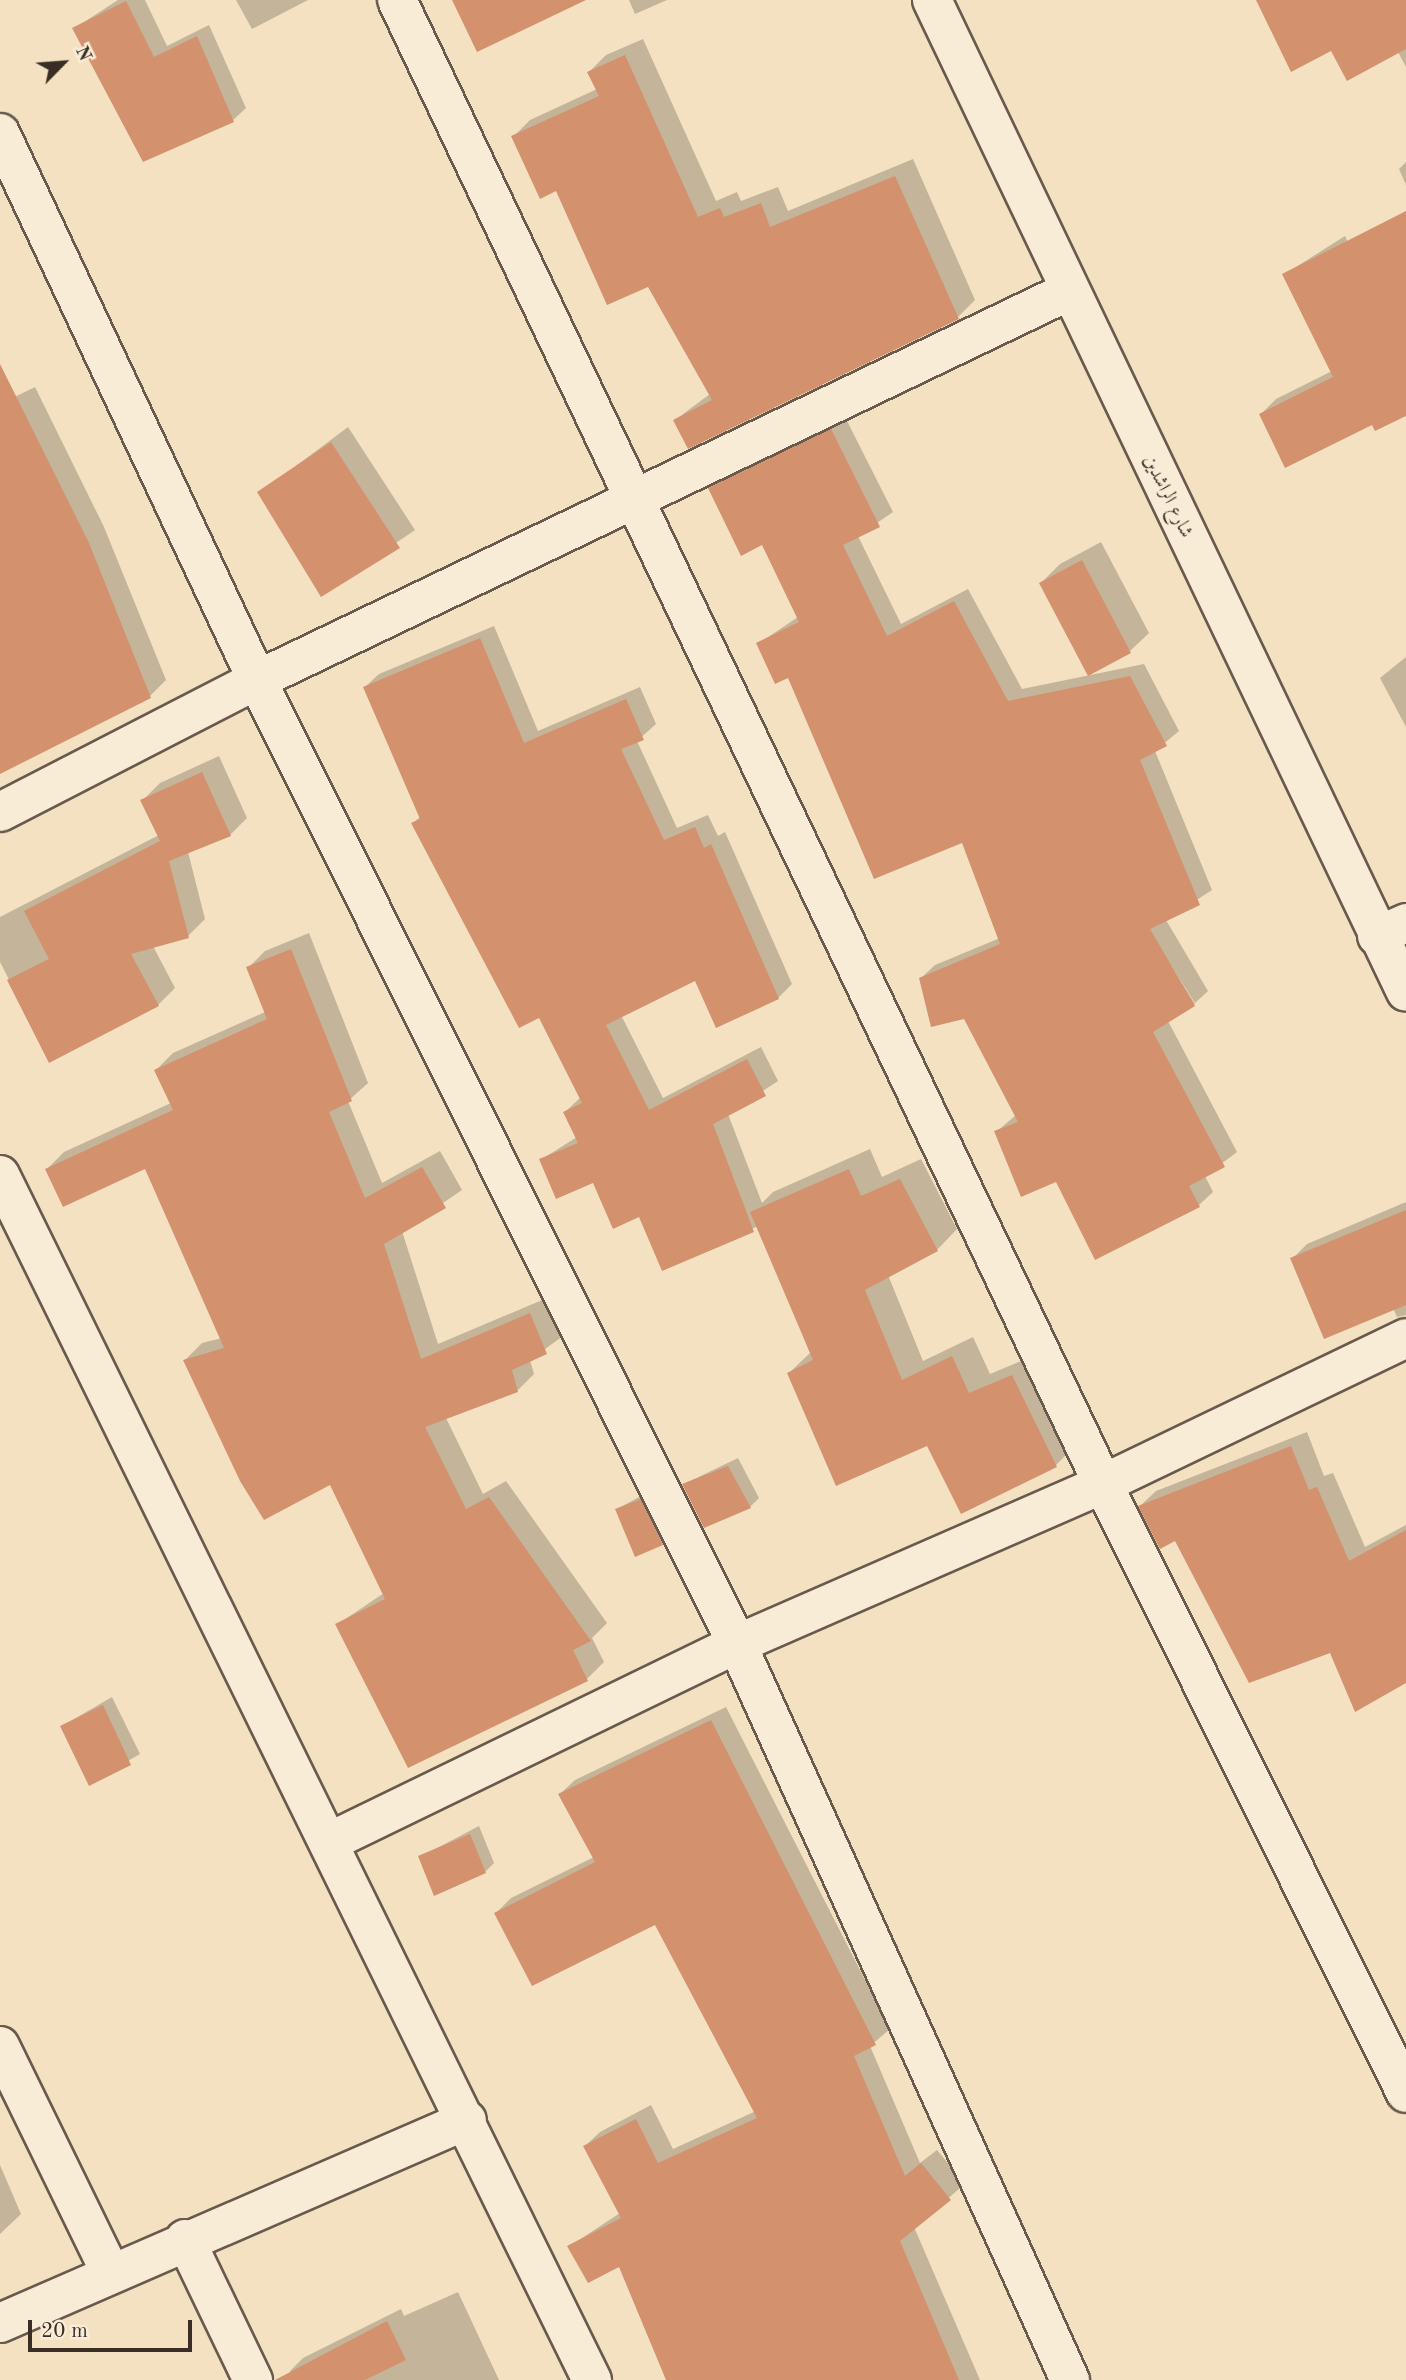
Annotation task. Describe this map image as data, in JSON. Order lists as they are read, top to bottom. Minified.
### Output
{"streets":{"street":["شارع الراشدين"]},"scale_bar":"20 m","north":"top right"}
